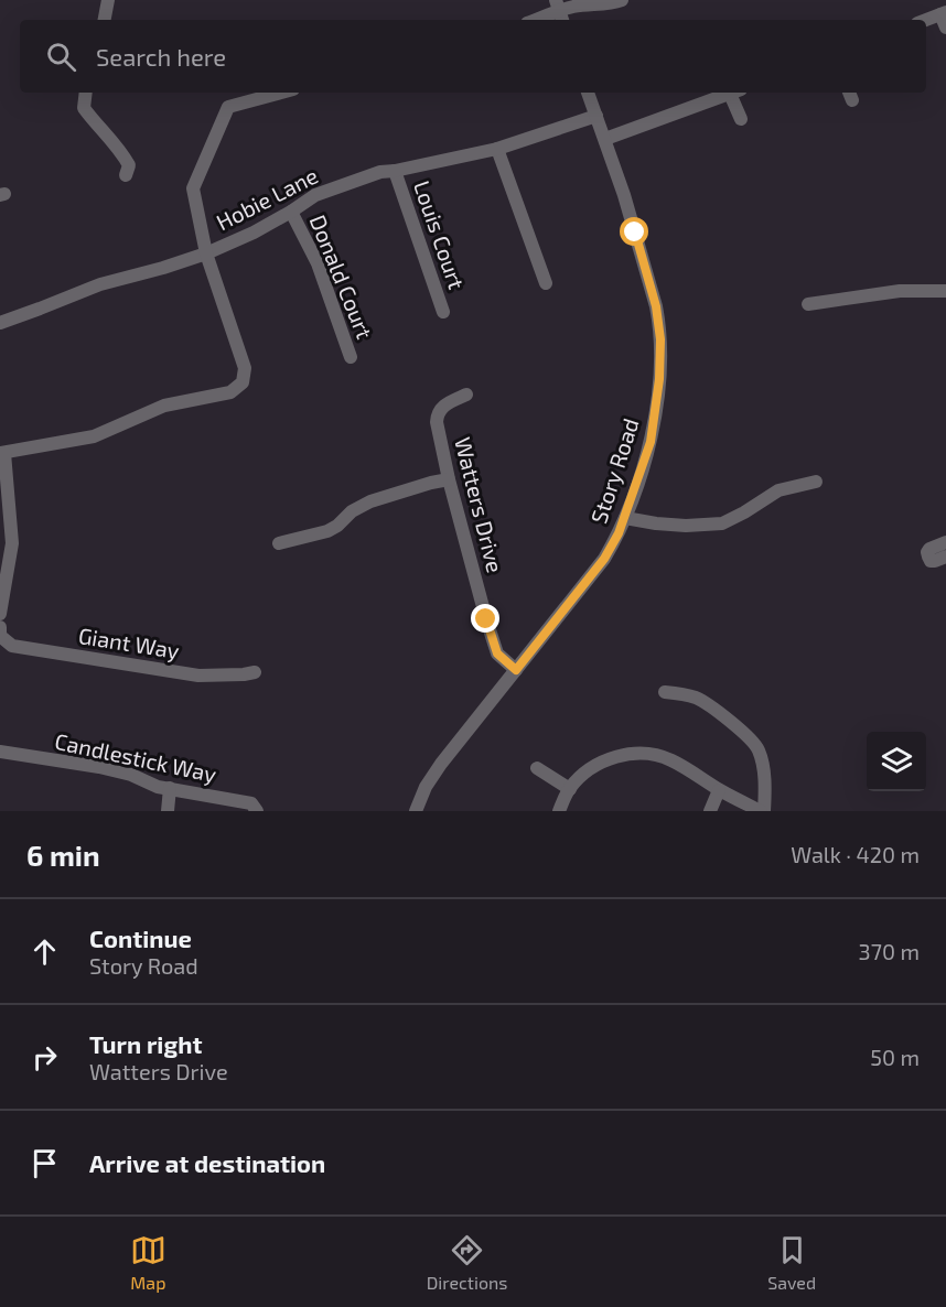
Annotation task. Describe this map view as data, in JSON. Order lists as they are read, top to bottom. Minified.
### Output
{"streets":{"street":["Hobie Lane","Louis Court","Donald Court","Story Road","Watters Drive","Giant Way","Candlestick Way"]},"crossings":[["Hobie Lane","Louis Court"],["Hobie Lane","Donald Court"],["Hobie Lane","Story Road"],["Story Road","Watters Drive"]],"page":{"search":"Search here","heading":["6 min","Walk · 420 m"],"list":[["Continue","Story Road","370 m"],["Turn right","Watters Drive","50 m"],"Arrive at destination"],"nav":["Map","Directions","Saved"]}}
